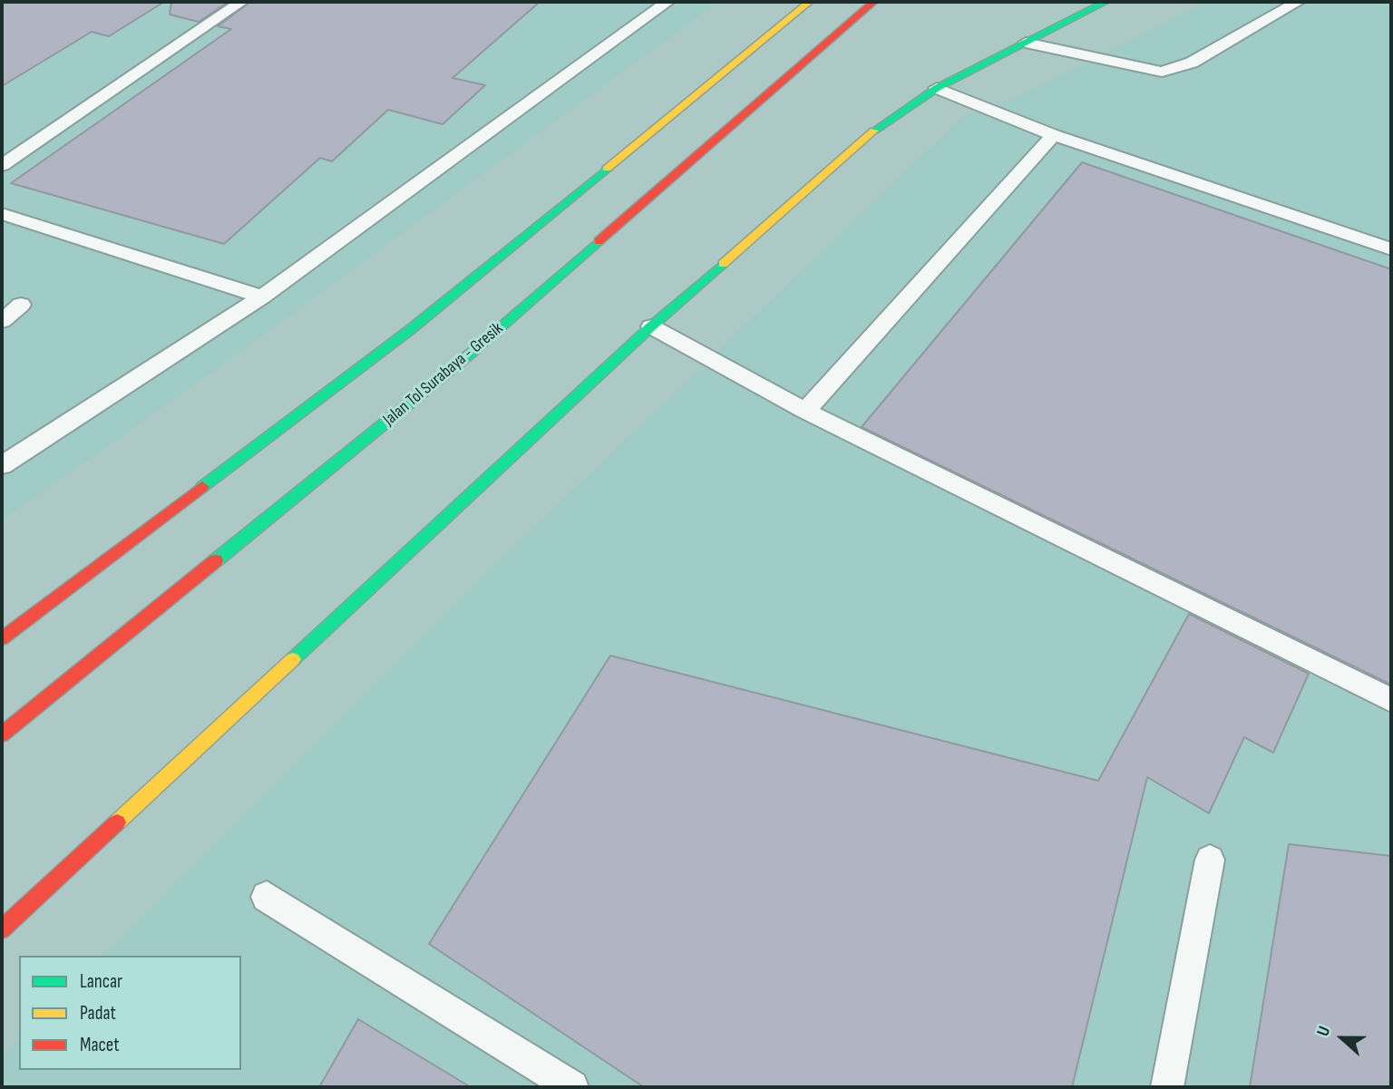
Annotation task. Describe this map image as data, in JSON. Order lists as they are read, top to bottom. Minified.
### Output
{"streets":{"main road":["Jalan Tol Surabaya - Gresik"]},"legend":["Lancar","Padat","Macet"],"north":"left"}
